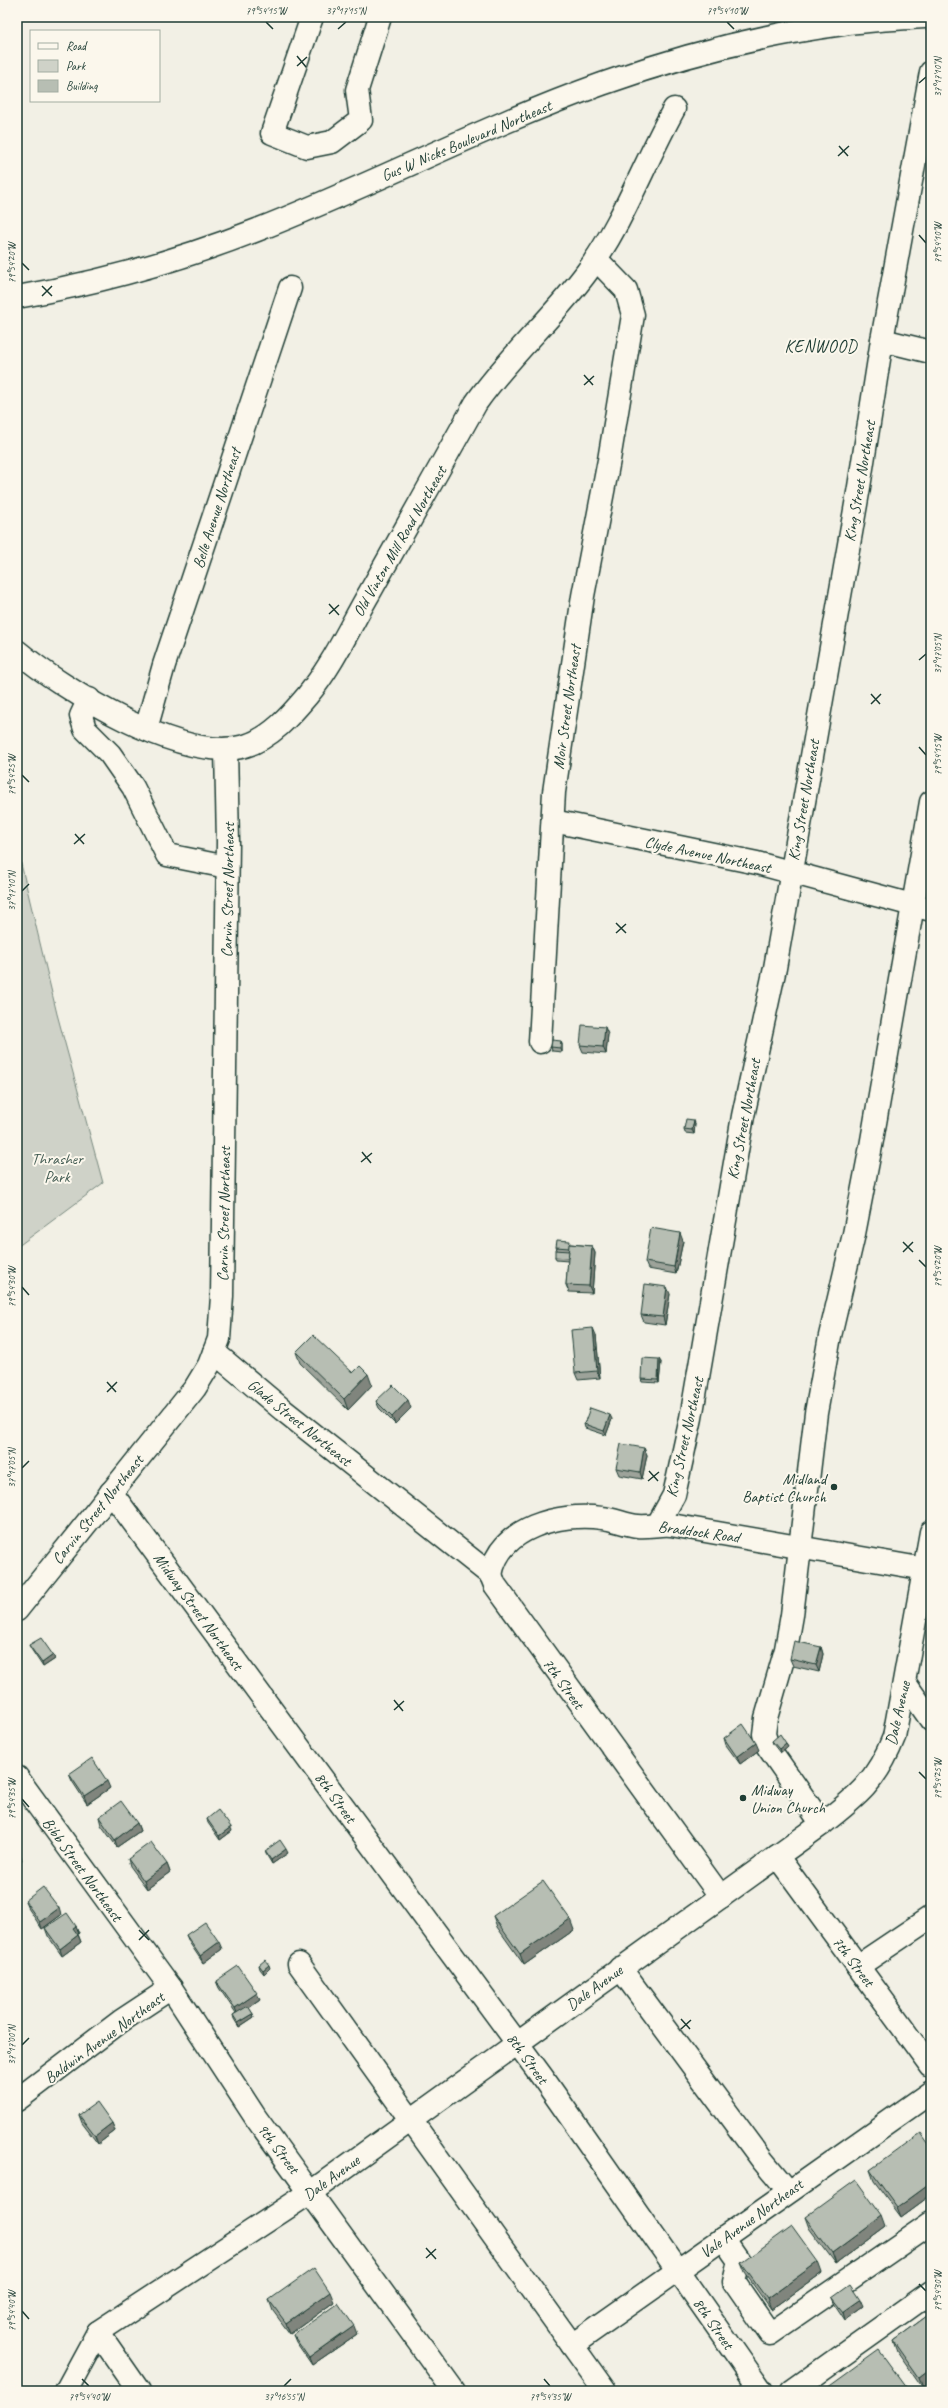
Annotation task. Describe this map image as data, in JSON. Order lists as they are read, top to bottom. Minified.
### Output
{"streets":{"street":["Gus W Nicks Boulevard Northeast","King Street Northeast","Belle Avenue Northeast","Old Vinton Mill Road Northeast","Moir Street Northeast","Clyde Avenue Northeast","Carvin Street Northeast","Glade Street Northeast","Braddock Road","Midway Street Northeast","7th Street","Dale Avenue","8th Street","Bibb Street Northeast","Baldwin Avenue Northeast","9th Street","Vale Avenue Northeast"]},"crossings":[["King Street Northeast","Clyde Avenue Northeast"],["King Street Northeast","Braddock Road"],["Belle Avenue Northeast","Old Vinton Mill Road Northeast"],["Old Vinton Mill Road Northeast","Moir Street Northeast"],["Old Vinton Mill Road Northeast","Carvin Street Northeast"],["Moir Street Northeast","Clyde Avenue Northeast"],["Carvin Street Northeast","Glade Street Northeast"],["Carvin Street Northeast","Midway Street Northeast"],["Glade Street Northeast","7th Street"],["Braddock Road","7th Street"],["Braddock Road","Dale Avenue"],["Midway Street Northeast","8th Street"],["7th Street","Dale Avenue"],["Dale Avenue","8th Street"],["Dale Avenue","9th Street"],["8th Street","Vale Avenue Northeast"],["Bibb Street Northeast","9th Street"],["Baldwin Avenue Northeast","9th Street"]],"districts":["KENWOOD"],"parks":["Thrasher Park"],"places":["Midland Baptist Church","Midway Union Church"],"legend":["Road","Park","Building"],"coordinates":["79°54'15\"W","37°17'15\"N","79°54'10\"W","37°17'10\"N","79°54'20\"W","37°17'05\"N","79°54'25\"W","79°54'30\"W","79°54'35\"W","37°17'00\"N","79°54'40\"W","37°16'55\"N"]}
